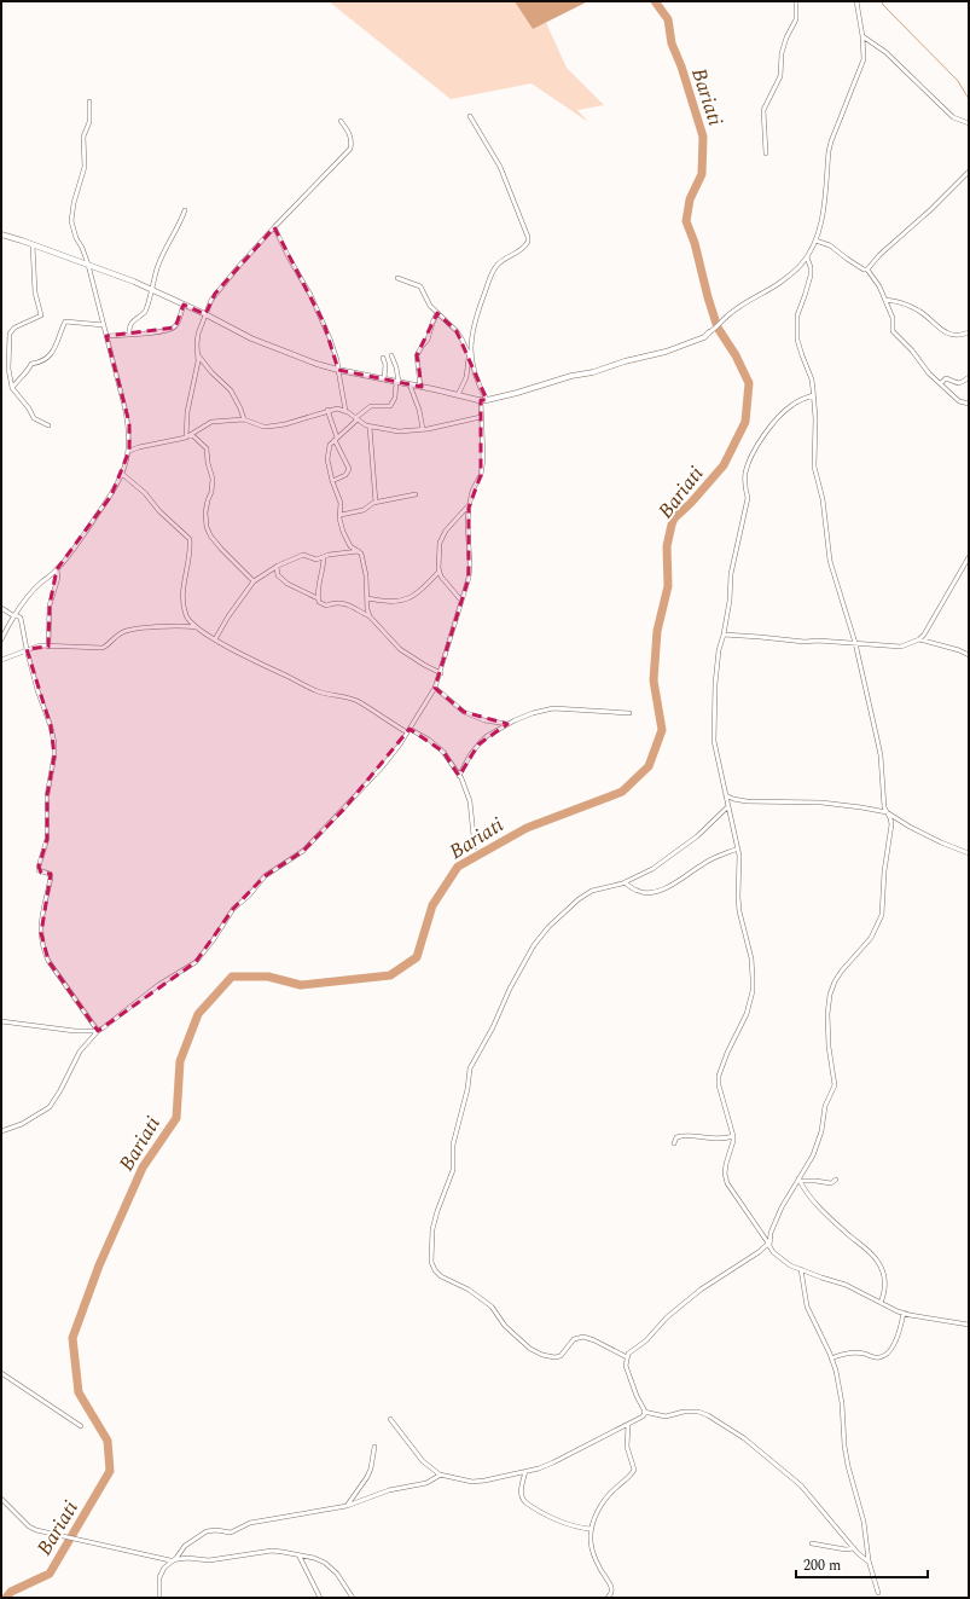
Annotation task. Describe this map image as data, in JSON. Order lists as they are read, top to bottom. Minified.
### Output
{"water":["Bariati"],"scale_bar":"200 m"}
